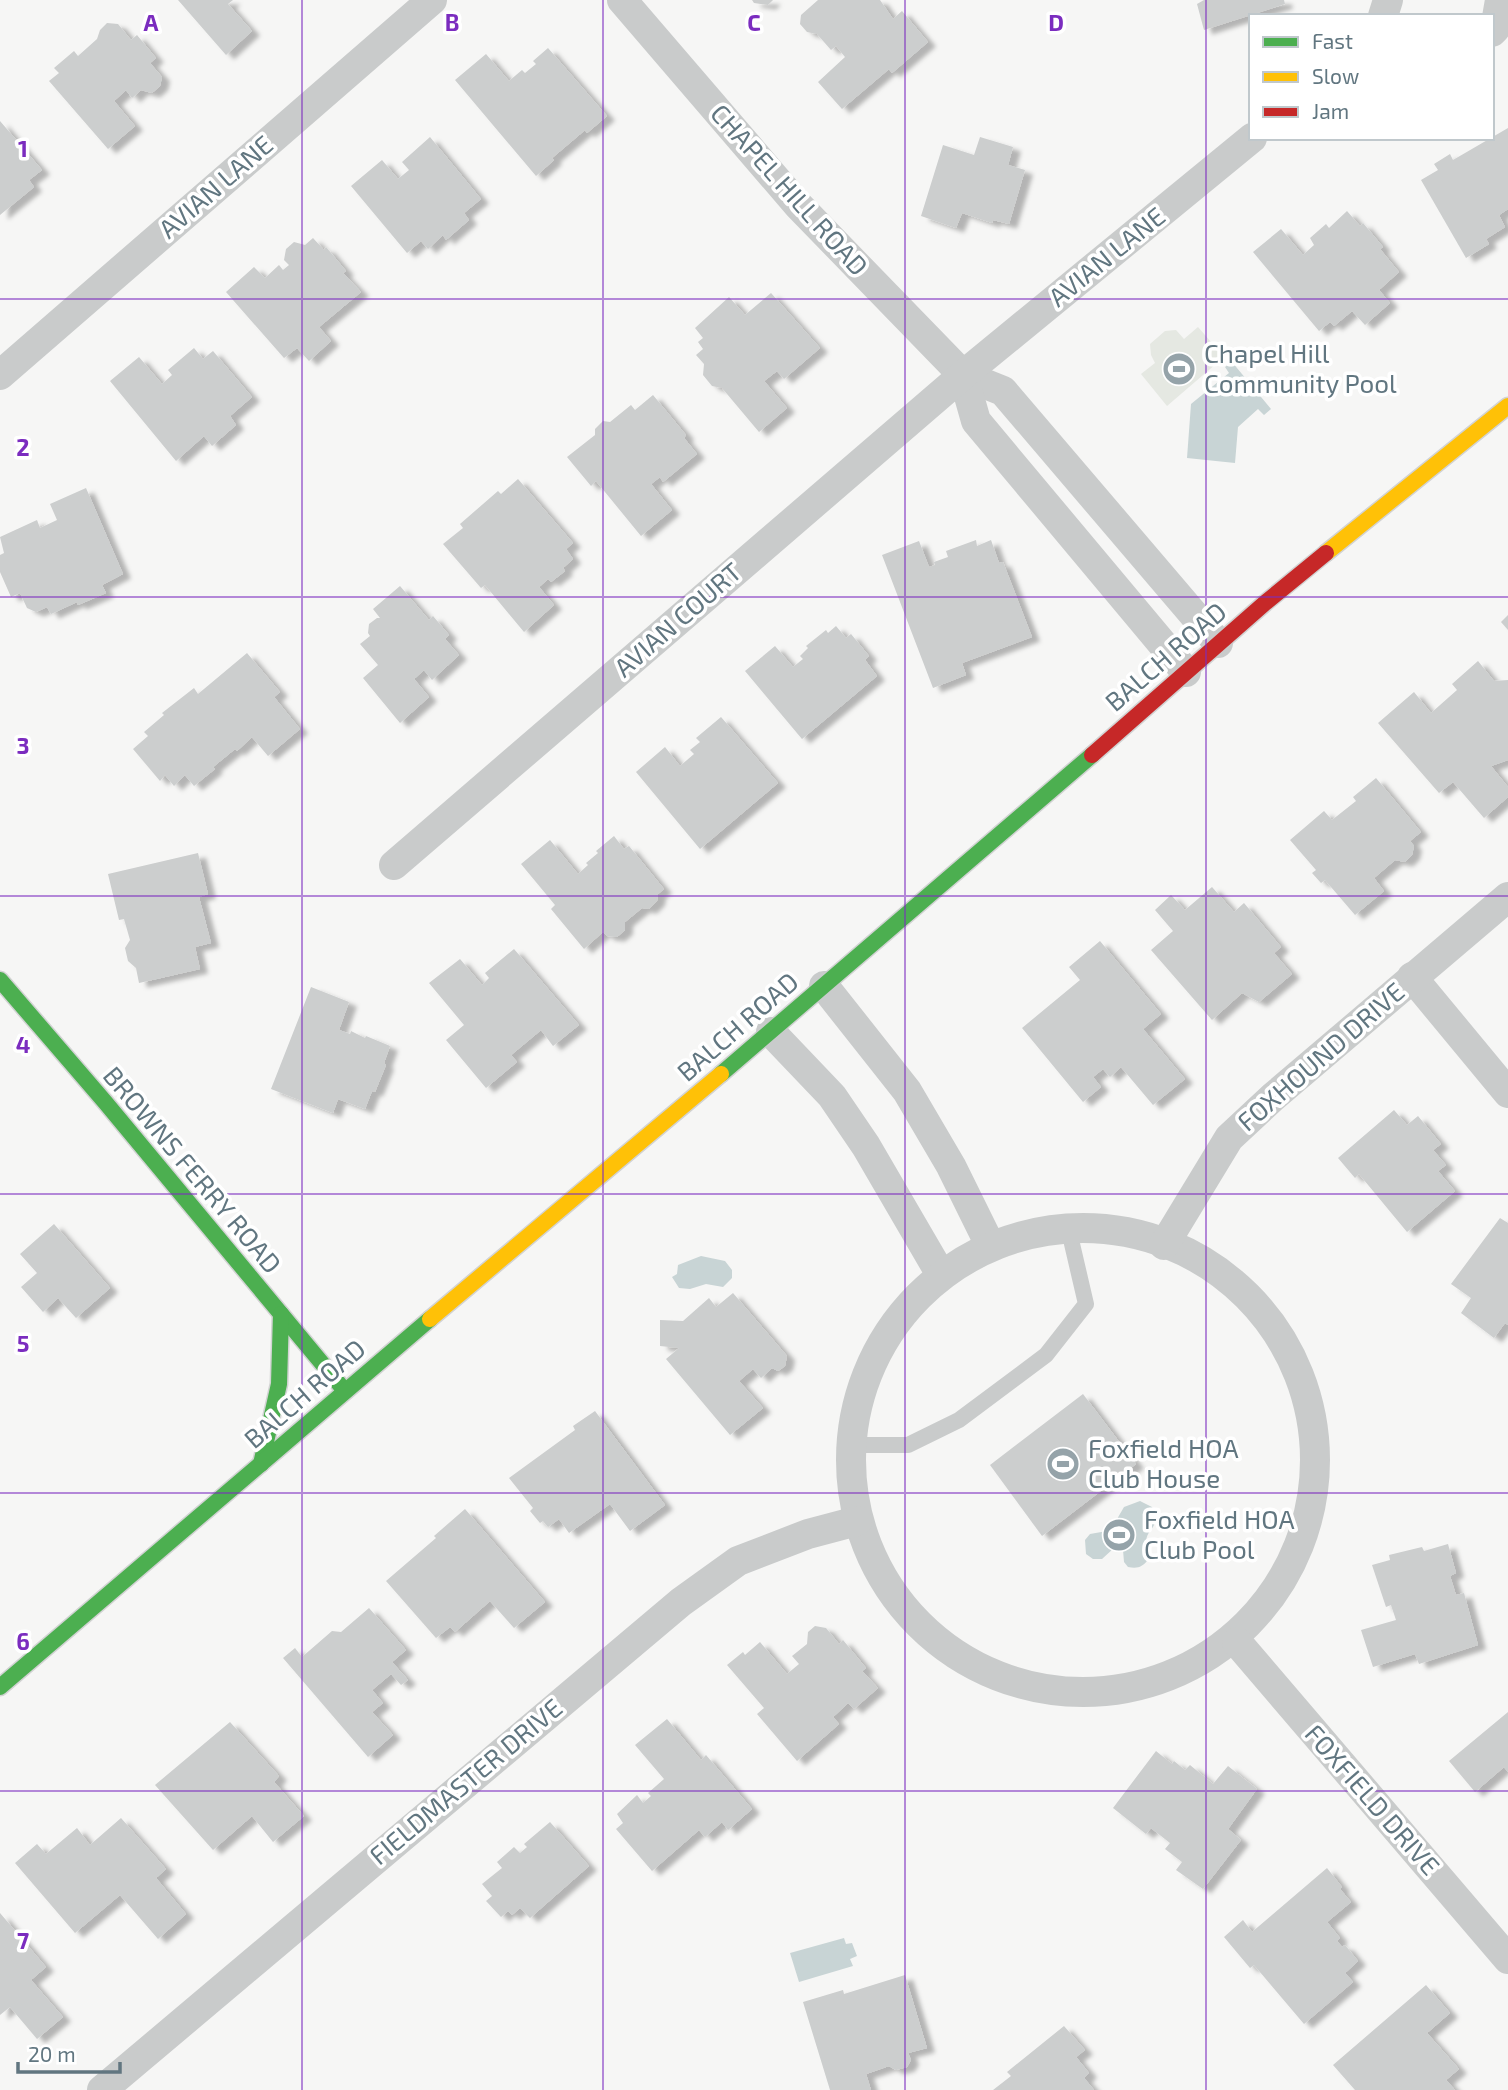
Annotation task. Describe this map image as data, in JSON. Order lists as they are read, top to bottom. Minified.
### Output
{"streets":{"street":["AVIAN LANE","CHAPEL HILL ROAD","AVIAN COURT","BALCH ROAD","FOXHOUND DRIVE","BROWNS FERRY ROAD","FIELDMASTER DRIVE","FOXFIELD DRIVE"]},"crossings":[["AVIAN LANE","CHAPEL HILL ROAD"],["AVIAN LANE","AVIAN COURT"],["CHAPEL HILL ROAD","AVIAN COURT"],["CHAPEL HILL ROAD","BALCH ROAD"],["BALCH ROAD","BROWNS FERRY ROAD"]],"places":{"sports":["Chapel Hill Community Pool","Foxfield HOA Club House","Foxfield HOA Club Pool"]},"legend":["Fast","Slow","Jam"],"scale_bar":"20 m","grid":{"columns":["A","B","C","D"],"rows":["1","2","3","4","5","6","7"]}}
